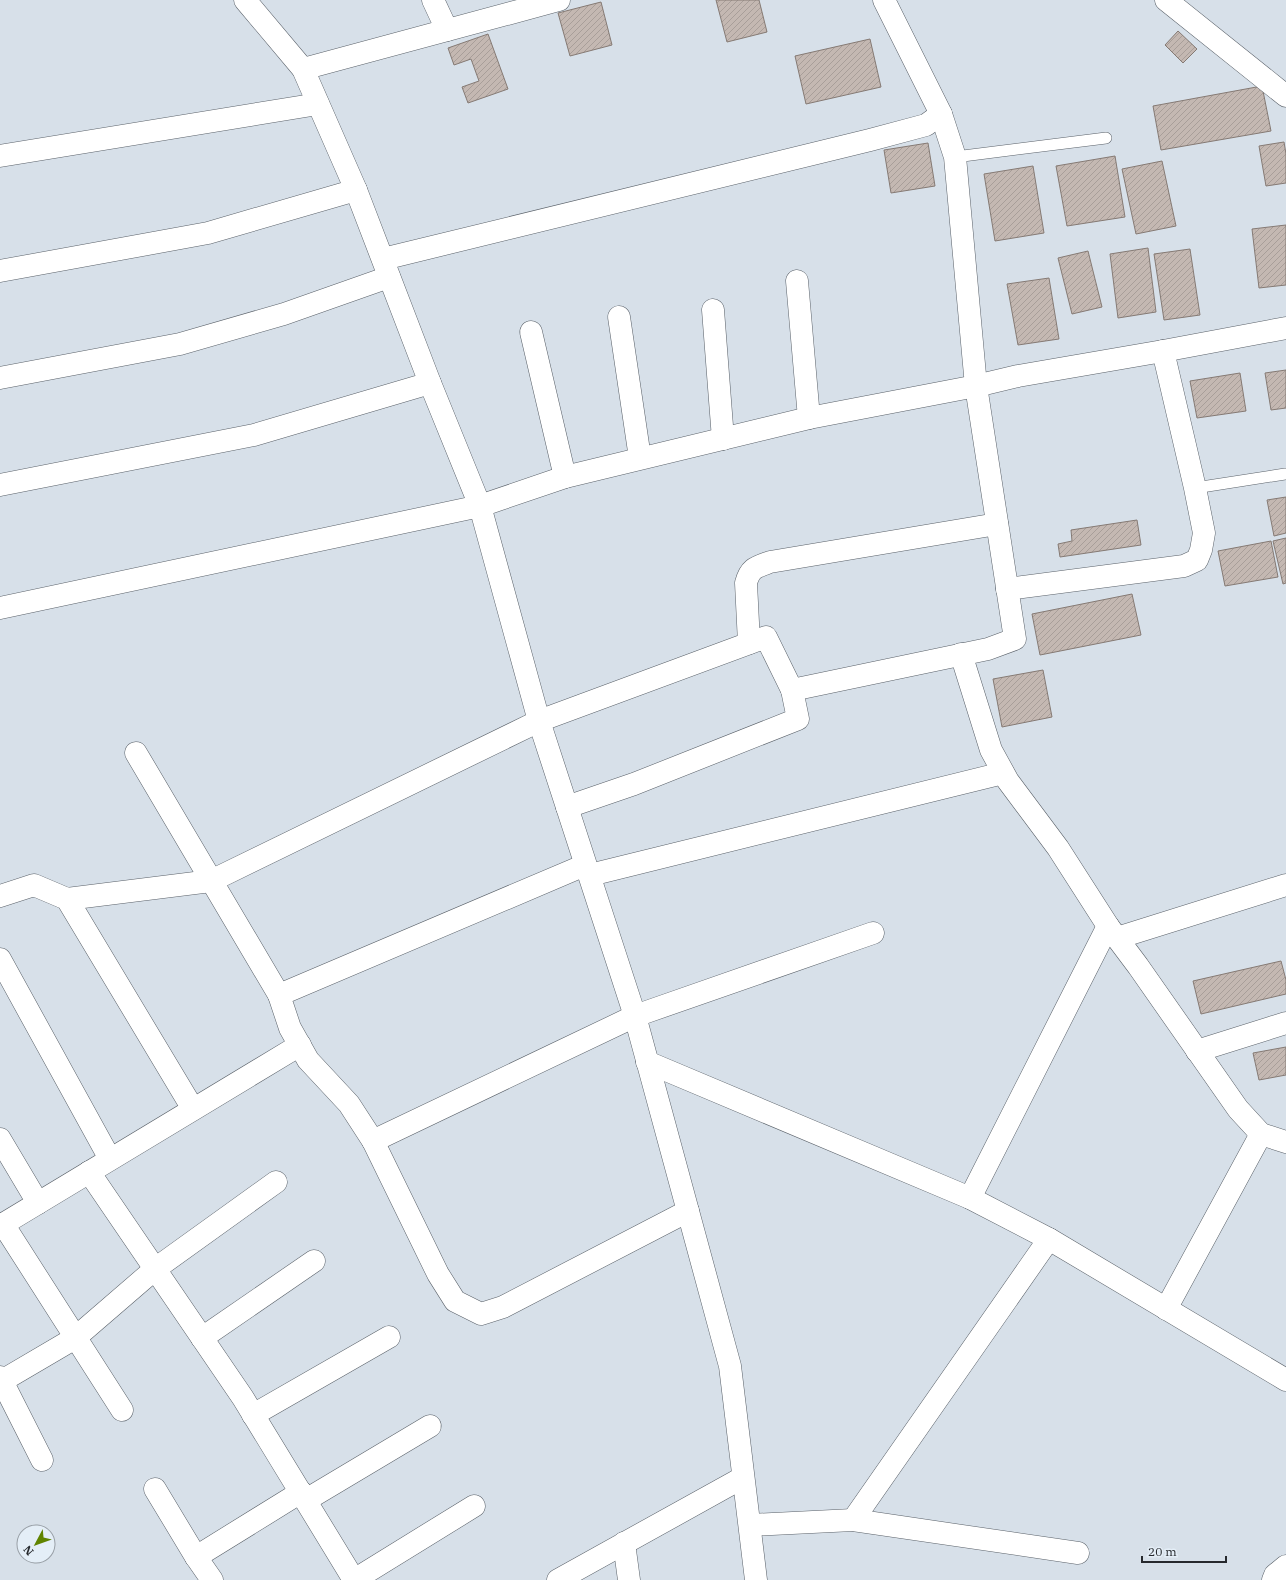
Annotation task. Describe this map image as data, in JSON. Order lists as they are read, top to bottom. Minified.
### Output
{"scale_bar":"20 m","north":"bottom left"}
